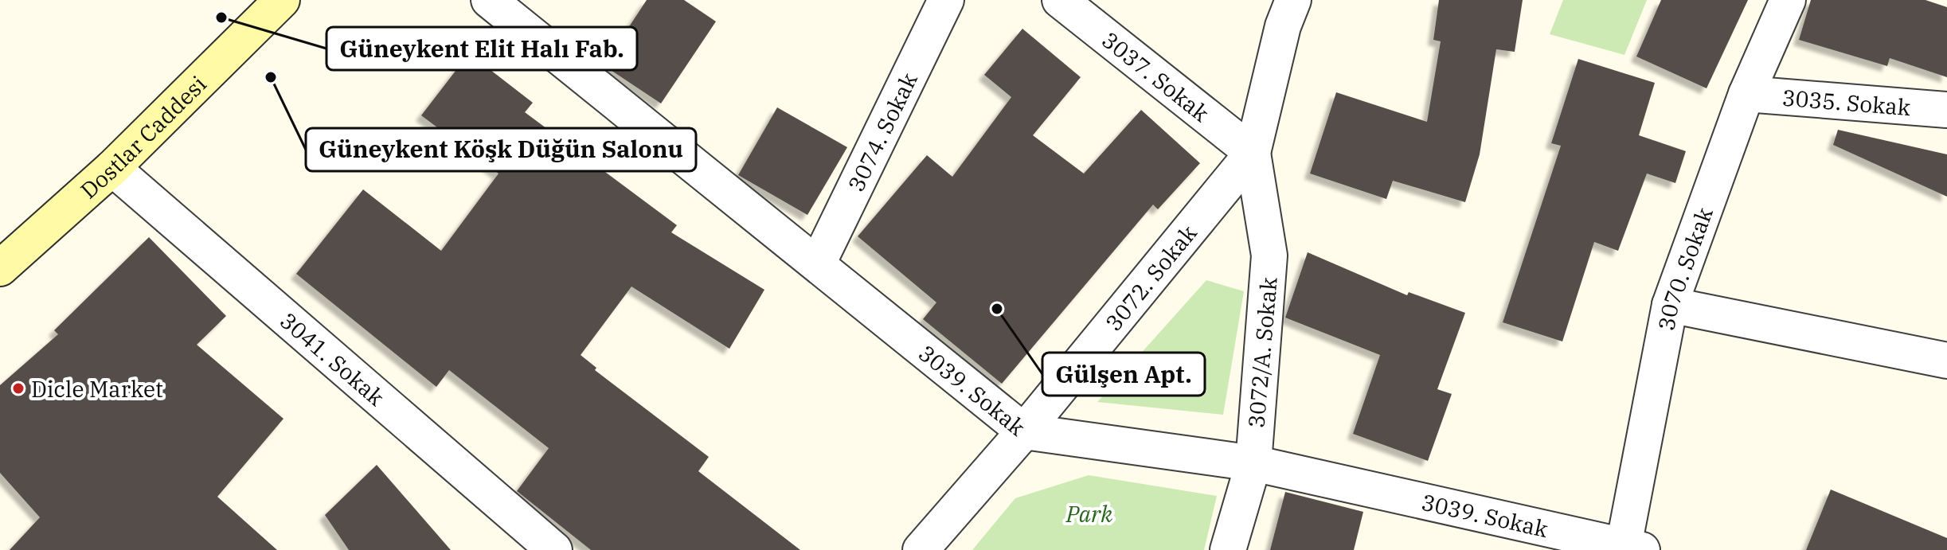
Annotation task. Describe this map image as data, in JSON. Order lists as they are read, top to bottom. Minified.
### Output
{"streets":{"main road":["Dostlar Caddesi"],"street":["3037. Sokak","3035. Sokak","3074. Sokak","3070. Sokak","3072. Sokak","3072/A. Sokak","3041. Sokak","3039. Sokak"]},"crossings":[["3037. Sokak","3072. Sokak"],["3037. Sokak","3072/A. Sokak"],["3035. Sokak","3070. Sokak"],["3074. Sokak","3039. Sokak"],["Dostlar Caddesi","3041. Sokak"],["3070. Sokak","3039. Sokak"],["3072. Sokak","3072/A. Sokak"],["3072. Sokak","3039. Sokak"],["3072/A. Sokak","3039. Sokak"]],"parks":["Park"],"places":["Güneykent Elit Halı Fab.","Güneykent Köşk Düğün Salonu","Gülşen Apt.","Dicle Market"]}
